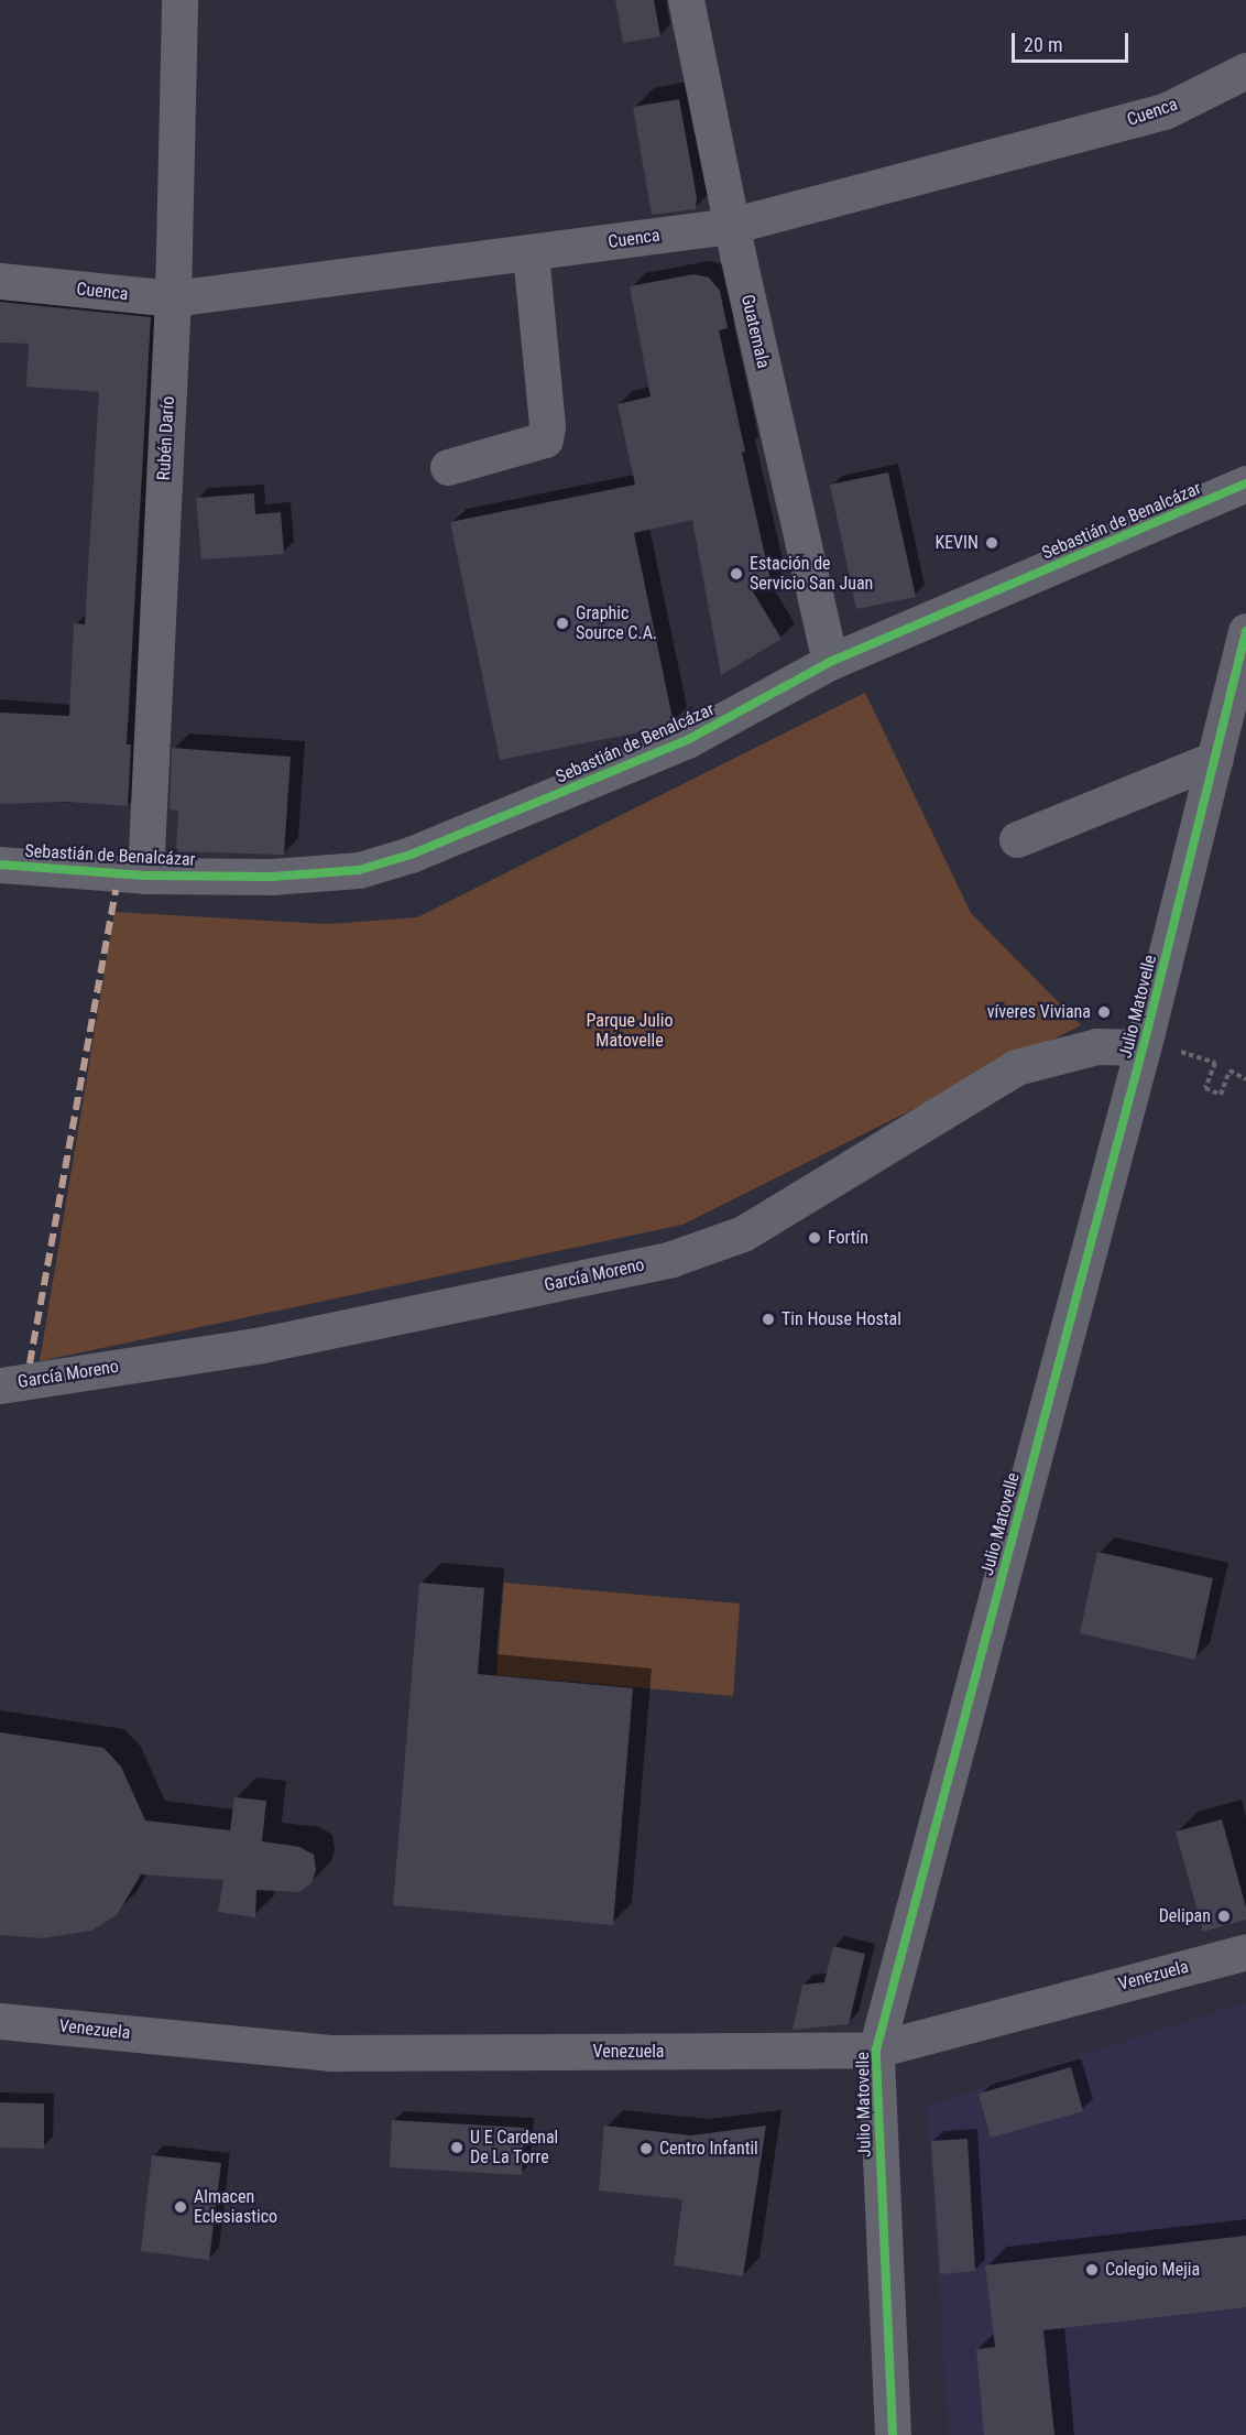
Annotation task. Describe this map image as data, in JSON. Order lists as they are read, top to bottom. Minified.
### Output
{"streets":{"street":["Cuenca","Guatemala","Rubén Darío","Sebastián de Benalcázar","Julio Matovelle","García Moreno","Venezuela"]},"crossings":[["Cuenca","Guatemala"],["Cuenca","Rubén Darío"],["Guatemala","Sebastián de Benalcázar"],["Rubén Darío","Sebastián de Benalcázar"],["Julio Matovelle","García Moreno"],["Julio Matovelle","Venezuela"]],"parks":["Parque Julio Matovelle"],"places":["KEVIN","Estación de Servicio San Juan","Graphic Source C.A.","víveres Viviana","Fortín","Tin House Hostal","Delipan","U E Cardenal De La Torre","Centro Infantil","Almacen Eclesiastico","Colegio Mejia"],"scale_bar":"20 m"}
